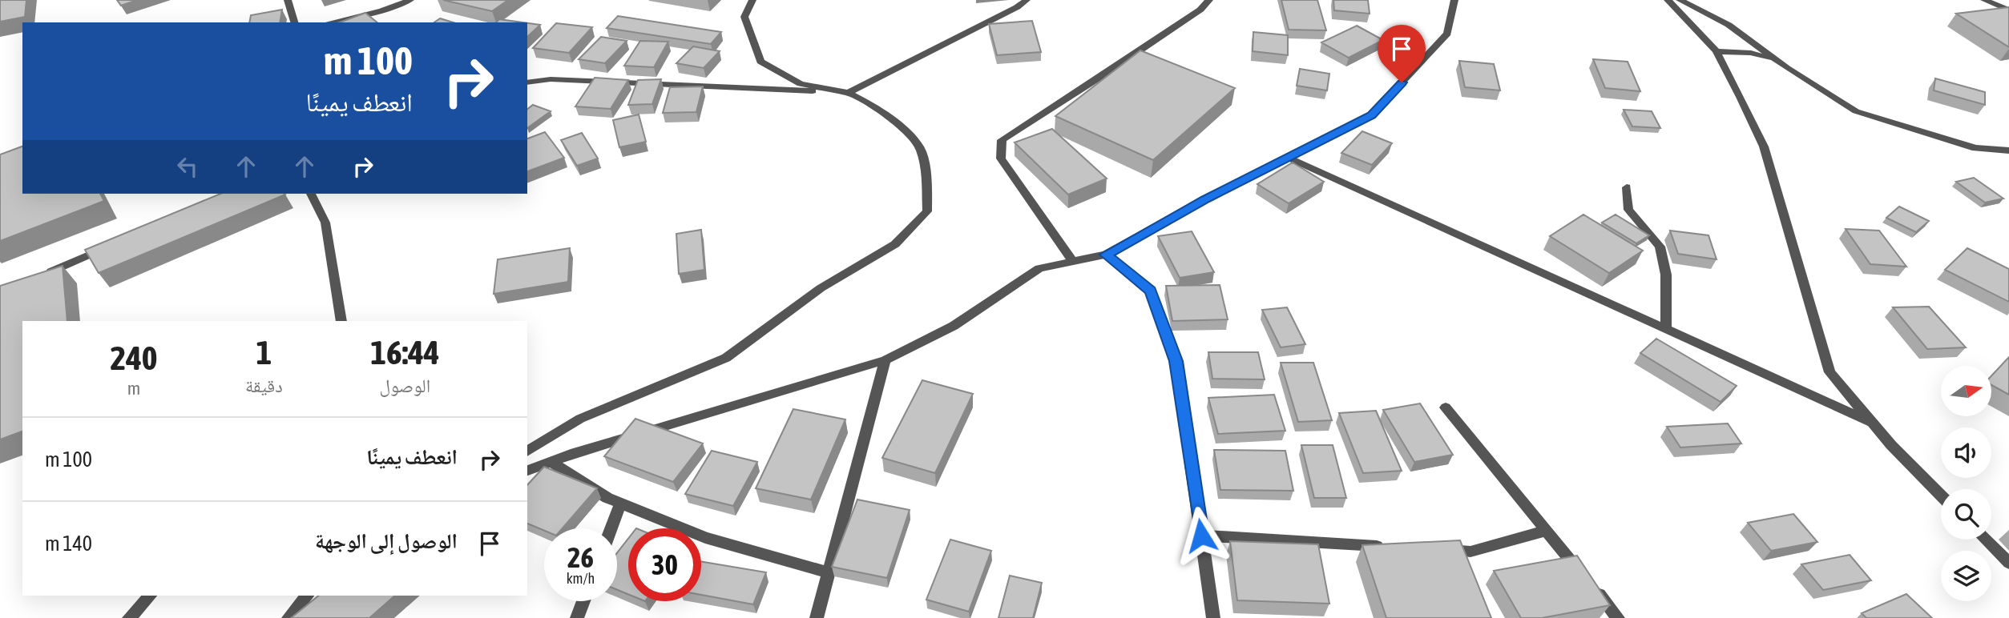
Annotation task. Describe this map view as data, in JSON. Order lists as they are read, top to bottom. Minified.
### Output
{"north":"right","page":{"turn":["100 m","انعطف يمينًا"],"eta":["16:44","الوصول","1","دقيقة","240","m"],"list":[{"name":"انعطف يمينًا","value":"100 m"},{"name":"الوصول إلى الوجهة","value":"140 m"}],"speed":"26 km/h","limit":"30"}}
